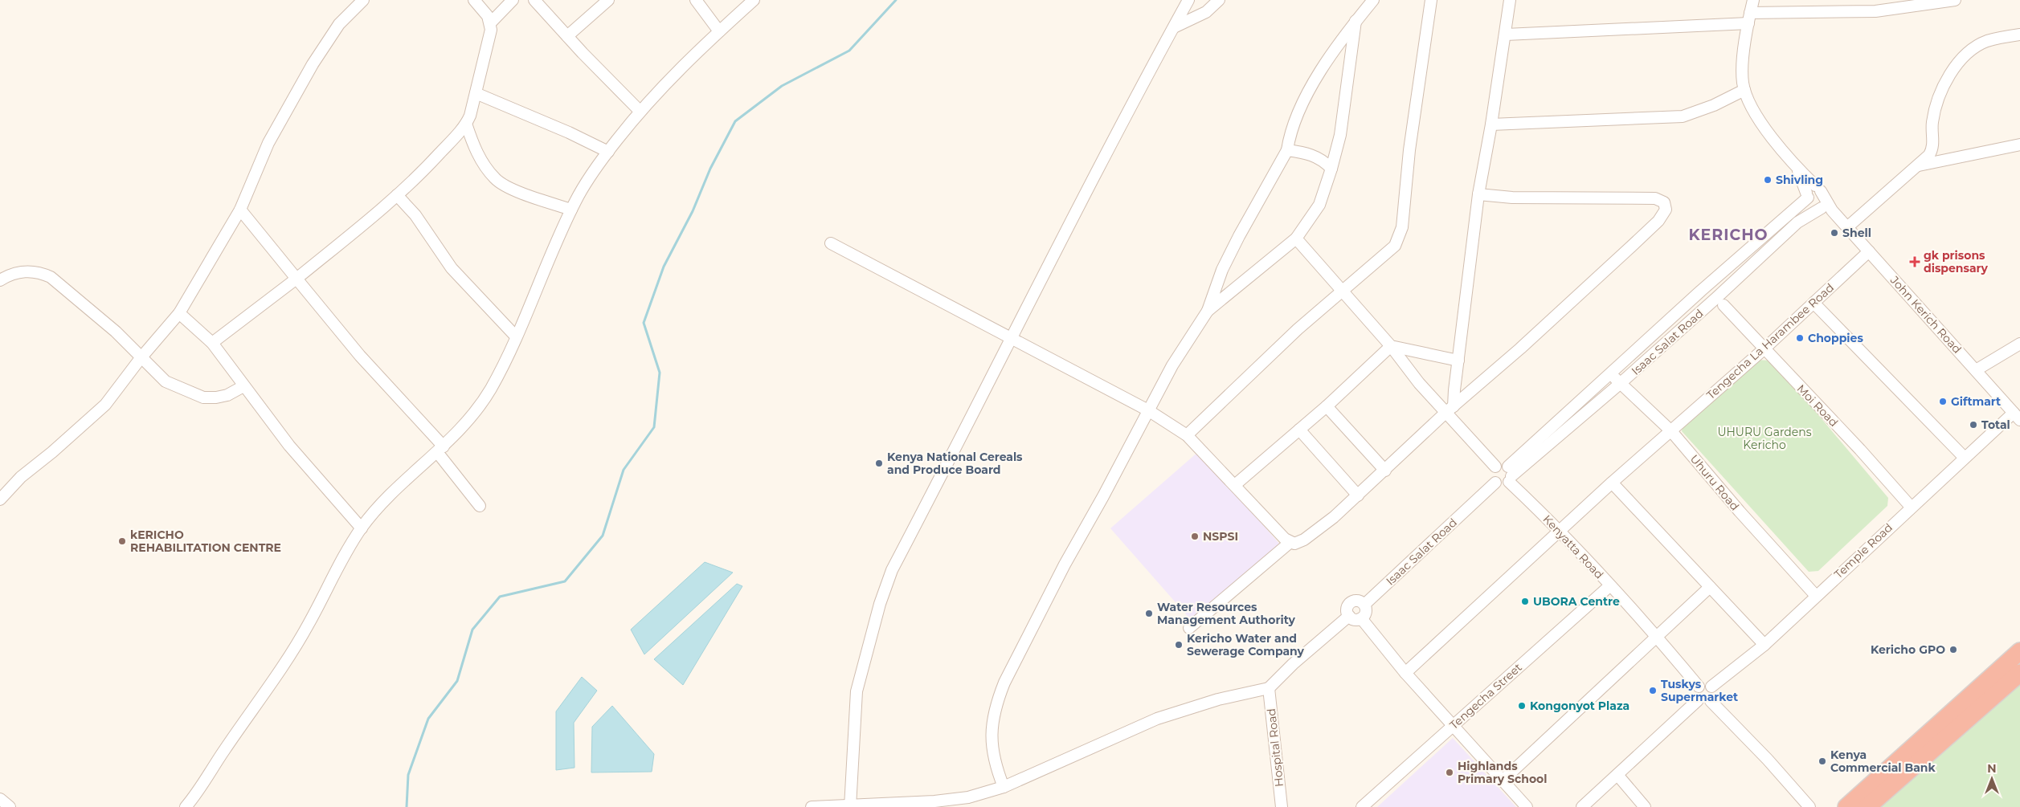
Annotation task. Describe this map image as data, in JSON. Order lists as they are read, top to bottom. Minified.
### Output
{"streets":{"street":["John Kerich Road","Tengecha La Harambee Road","Isaac Salat Road","Moi Road","Uhuru Road","Kenyatta Road","Temple Road","Tengecha Street","Hospital Road"]},"crossings":[["John Kerich Road","Tengecha La Harambee Road"],["John Kerich Road","Isaac Salat Road"],["John Kerich Road","Temple Road"],["Tengecha La Harambee Road","Moi Road"],["Tengecha La Harambee Road","Uhuru Road"],["Tengecha La Harambee Road","Kenyatta Road"],["Isaac Salat Road","Uhuru Road"],["Isaac Salat Road","Kenyatta Road"],["Moi Road","Temple Road"],["Uhuru Road","Temple Road"],["Kenyatta Road","Temple Road"],["Kenyatta Road","Tengecha Street"]],"districts":["KERICHO"],"parks":["UHURU Gardens Kericho"],"places":{"other":["Shivling","Shell","Choppies","Giftmart","Total","Kenya National Cereals and Produce Board","NSPSI","kERICHO REHABILITATION CENTRE","UBORA Centre","Water Resources Management Authority","Kericho Water and Sewerage Company","Kericho GPO","Tuskys Supermarket","Kongonyot Plaza","Kenya Commercial Bank","Highlands Primary School"],"health":["gk prisons dispensary"]},"north":"top"}
